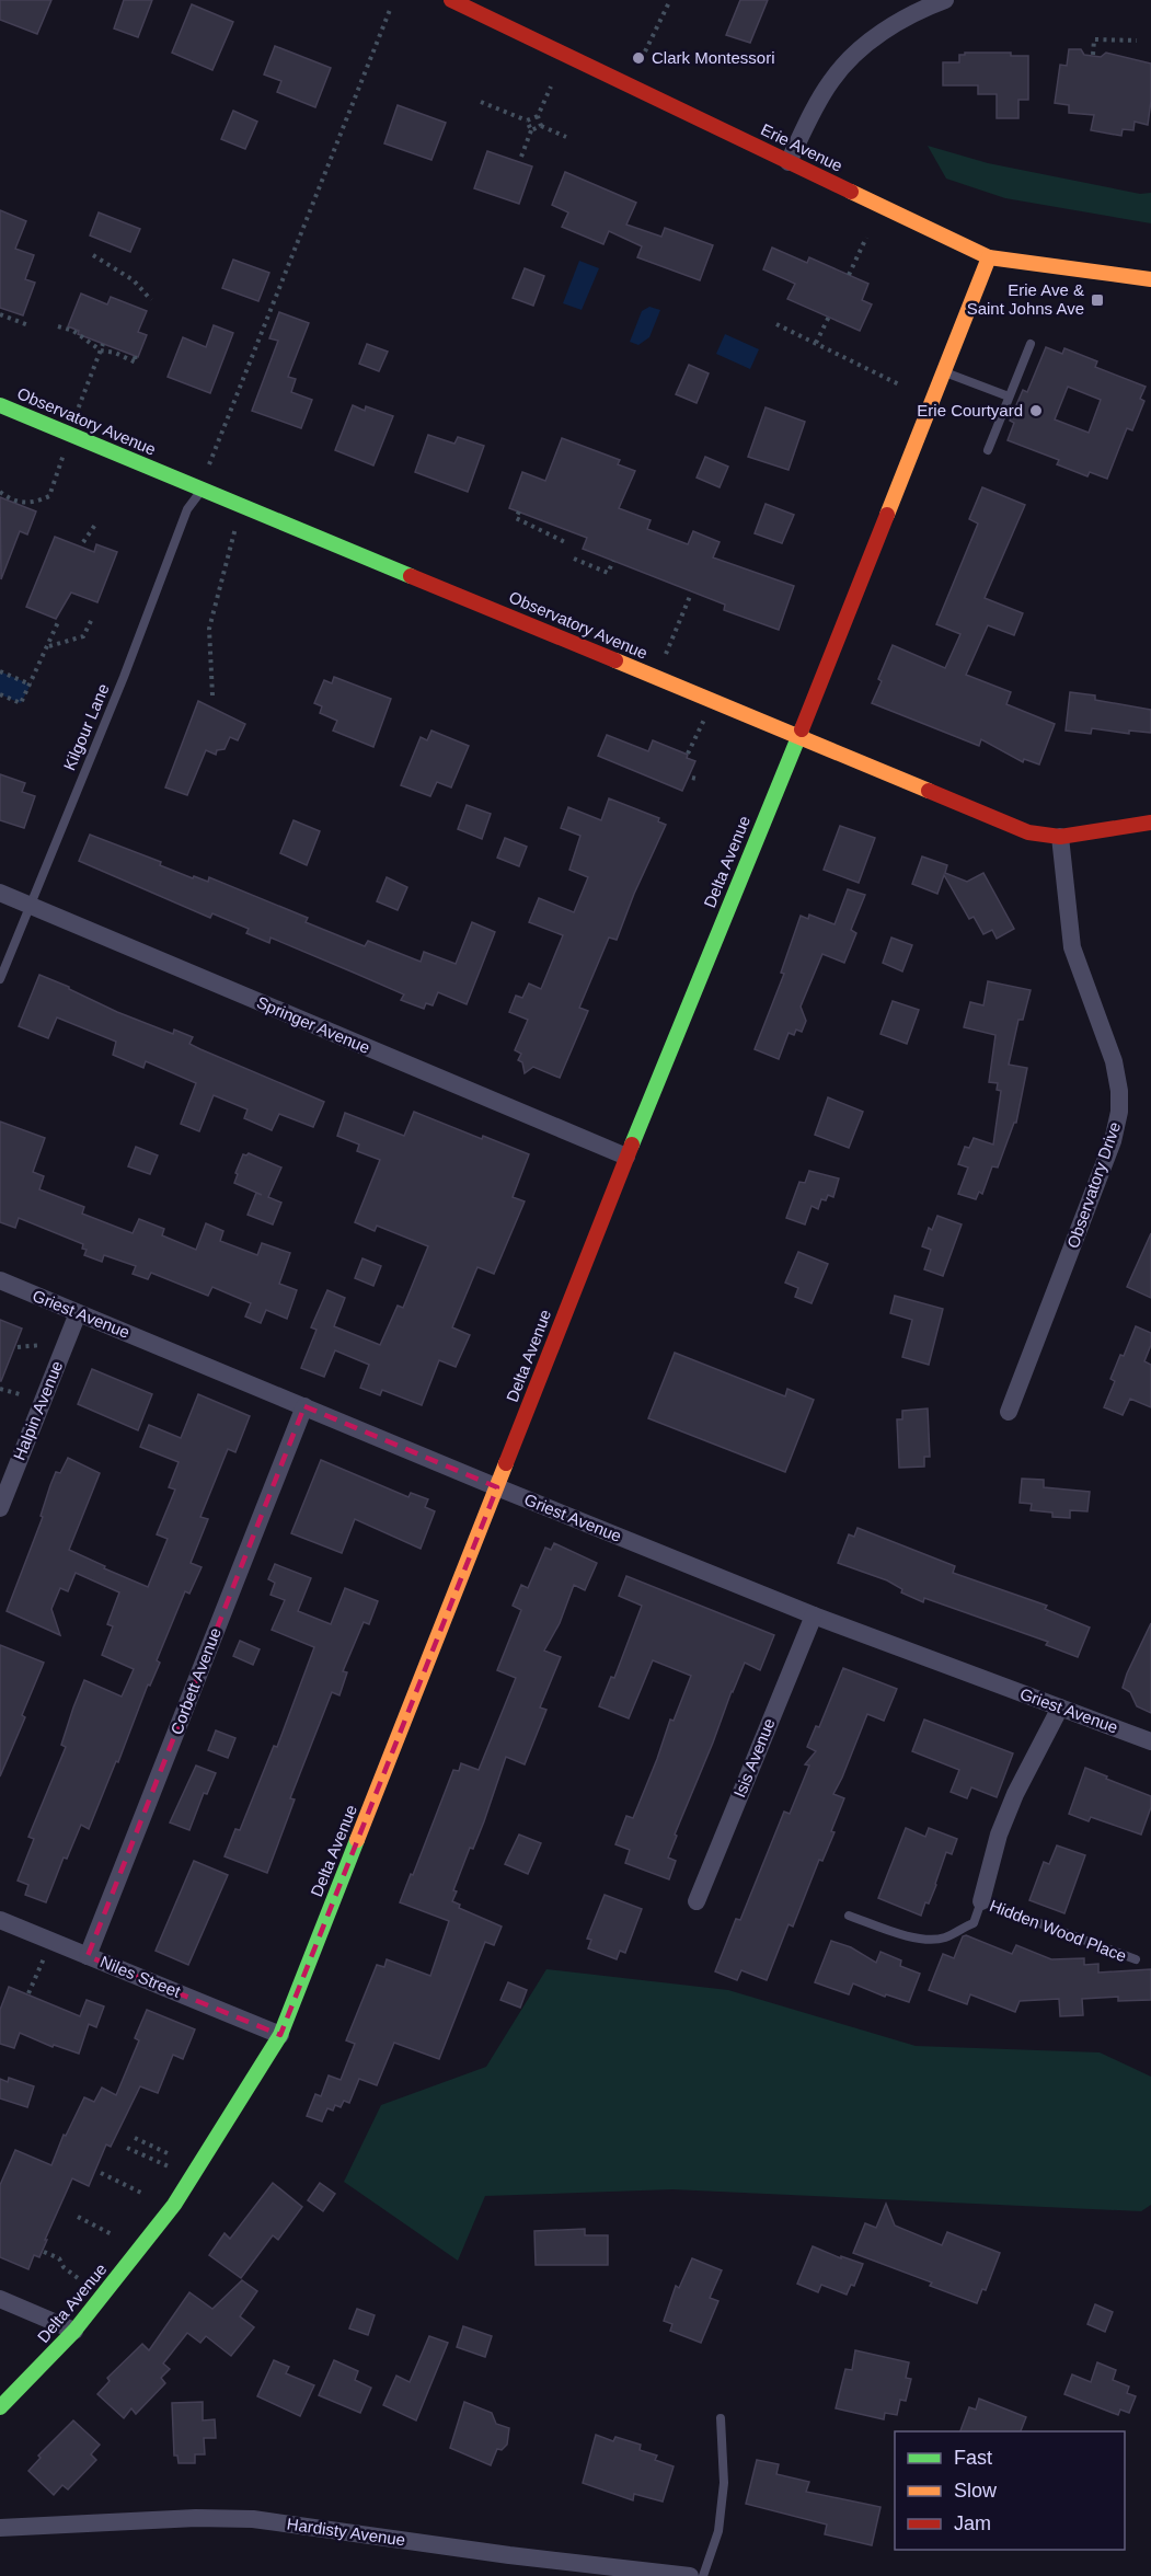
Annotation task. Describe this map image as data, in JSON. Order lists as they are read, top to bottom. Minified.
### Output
{"streets":{"street":["Erie Avenue","Observatory Avenue","Delta Avenue","Springer Avenue","Observatory Drive","Griest Avenue","Halpin Avenue","Corbett Avenue","Isis Avenue","Hidden Wood Place","Niles Street","Hardisty Avenue"],"lane":["Kilgour Lane"]},"crossings":[["Erie Avenue","Delta Avenue"],["Observatory Avenue","Kilgour Lane"],["Observatory Avenue","Delta Avenue"],["Observatory Avenue","Observatory Drive"],["Kilgour Lane","Springer Avenue"],["Delta Avenue","Springer Avenue"],["Delta Avenue","Griest Avenue"],["Delta Avenue","Niles Street"],["Griest Avenue","Halpin Avenue"],["Griest Avenue","Corbett Avenue"],["Griest Avenue","Isis Avenue"],["Griest Avenue","Hidden Wood Place"],["Corbett Avenue","Niles Street"]],"places":{"other":["Clark Montessori","Erie Courtyard"],"transit":["Erie Ave & Saint Johns Ave"]},"legend":["Fast","Slow","Jam"]}
